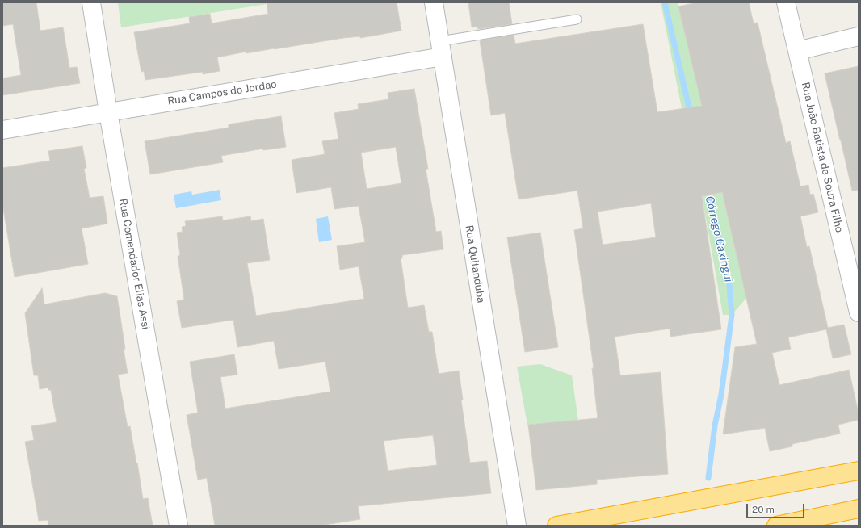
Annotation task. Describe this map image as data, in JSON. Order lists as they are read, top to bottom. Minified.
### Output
{"streets":{"street":["Rua Campos do Jordão","Rua João Batista de Souza Filho","Rua Comendador Elias Assi","Rua Quitanduba"]},"crossings":[["Rua Campos do Jordão","Rua Comendador Elias Assi"],["Rua Campos do Jordão","Rua Quitanduba"]],"water":["Córrego Caxingui"],"scale_bar":"20 m"}
